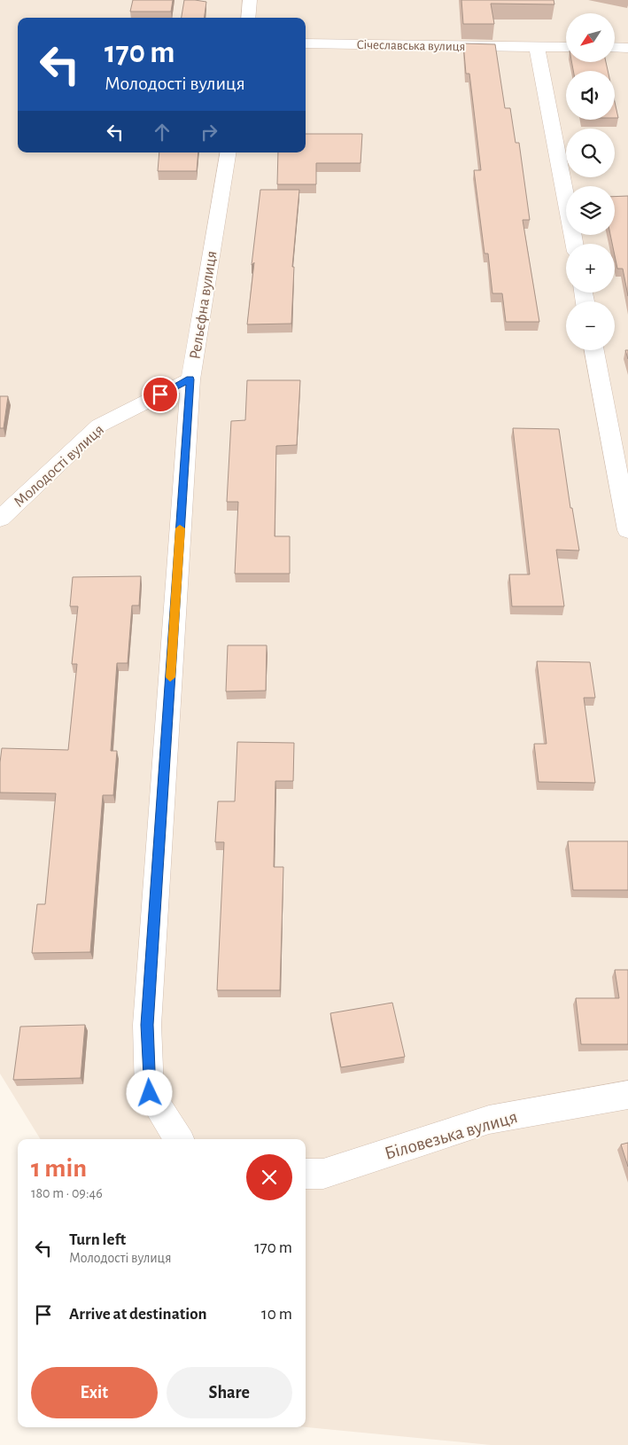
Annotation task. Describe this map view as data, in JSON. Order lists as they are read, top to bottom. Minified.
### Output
{"streets":{"street":["Січеславська вулиця","Рельєфна вулиця","Молодості вулиця","Біловезька вулиця"]},"crossings":[["Рельєфна вулиця","Молодості вулиця"]],"north":"bottom left","page":{"map_buttons":["+","−"],"turn":["170 m","Молодості вулиця"],"heading":["1 min","180 m · 09:46"],"list":[{"name":"Turn left","note":"Молодості вулиця","value":"170 m"},{"name":"Arrive at destination","value":"10 m"}],"buttons":["Exit","Share"]}}
